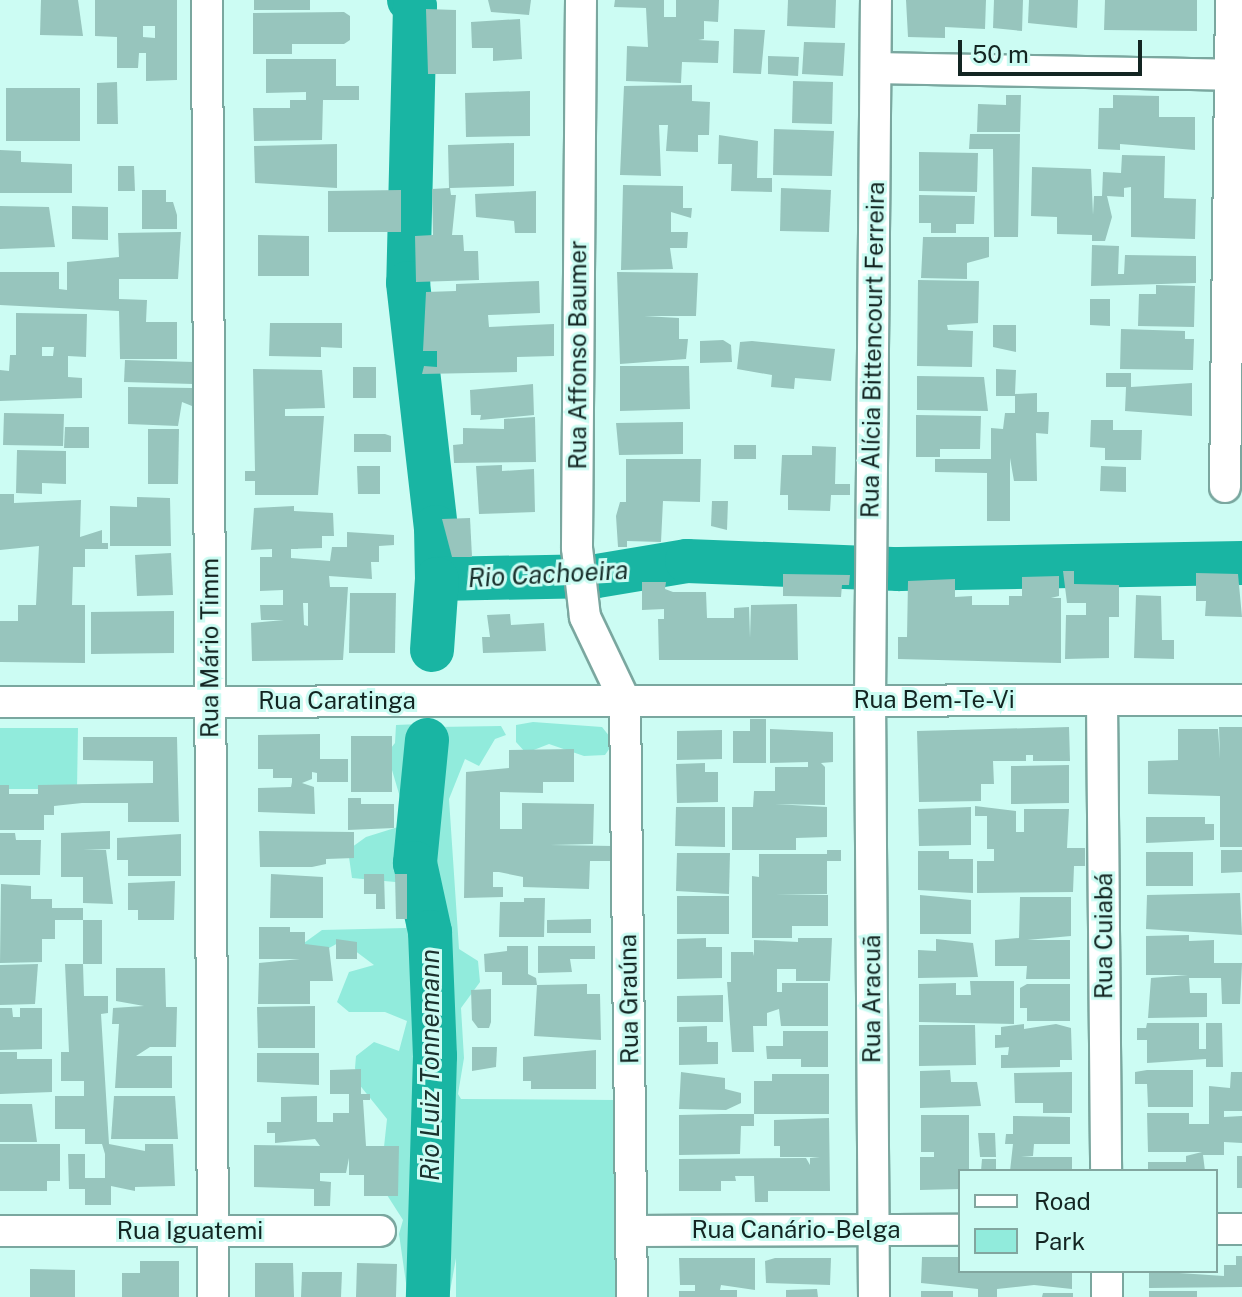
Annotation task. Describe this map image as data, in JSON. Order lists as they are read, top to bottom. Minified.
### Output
{"streets":{"street":["Rua Alícia Bittencourt Ferreira","Rua Affonso Baumer","Rua Mário Timm","Rua Bem-Te-Vi","Rua Caratinga","Rua Cuiabá","Rua Graúna","Rua Aracuã","Rua Canário-Belga","Rua Iguatemi"]},"crossings":[["Rua Alícia Bittencourt Ferreira","Rua Bem-Te-Vi"],["Rua Alícia Bittencourt Ferreira","Rua Aracuã"],["Rua Affonso Baumer","Rua Bem-Te-Vi"],["Rua Affonso Baumer","Rua Caratinga"],["Rua Affonso Baumer","Rua Graúna"],["Rua Mário Timm","Rua Caratinga"],["Rua Mário Timm","Rua Iguatemi"],["Rua Bem-Te-Vi","Rua Caratinga"],["Rua Bem-Te-Vi","Rua Cuiabá"],["Rua Bem-Te-Vi","Rua Graúna"],["Rua Bem-Te-Vi","Rua Aracuã"],["Rua Caratinga","Rua Graúna"],["Rua Graúna","Rua Canário-Belga"],["Rua Aracuã","Rua Canário-Belga"]],"water":["Rio Cachoeira","Rio Luiz Tonnemann"],"legend":["Road","Park"],"scale_bar":"50 m"}
